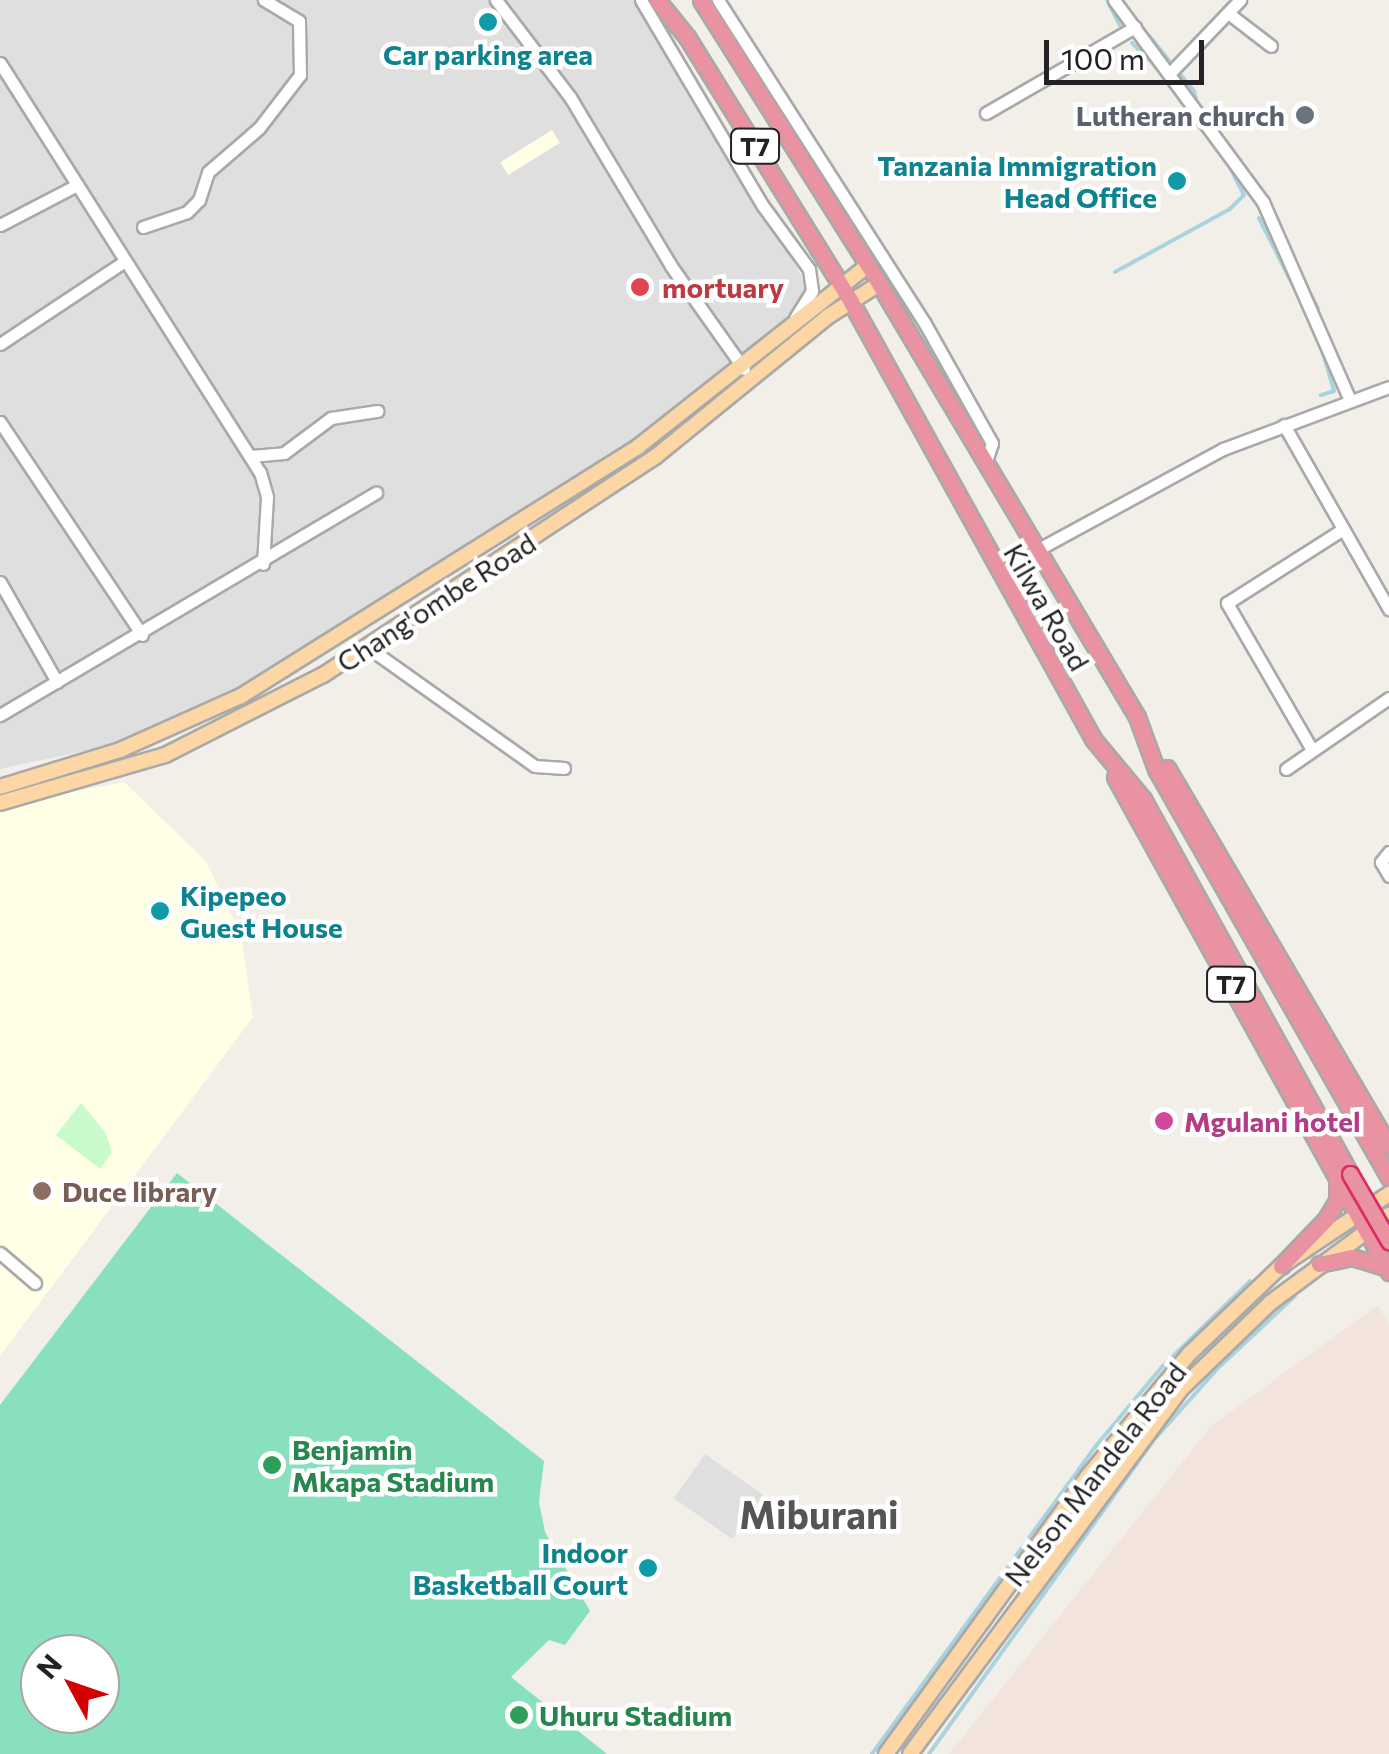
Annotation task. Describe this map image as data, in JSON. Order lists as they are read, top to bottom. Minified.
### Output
{"streets":{"highway":["T7","Kilwa Road"],"main road":["Chang'ombe Road","Nelson Mandela Road"]},"crossings":[["T7","Kilwa Road"],["T7","Nelson Mandela Road"],["Chang'ombe Road","Kilwa Road"]],"districts":["Miburani"],"places":["Car parking area","Lutheran church","Tanzania Immigration Head Office","mortuary","Kipepeo Guest House","Mgulani hotel","Duce library","Benjamin Mkapa Stadium","Indoor Basketball Court","Uhuru Stadium"],"scale_bar":"100 m","north":"top left"}
